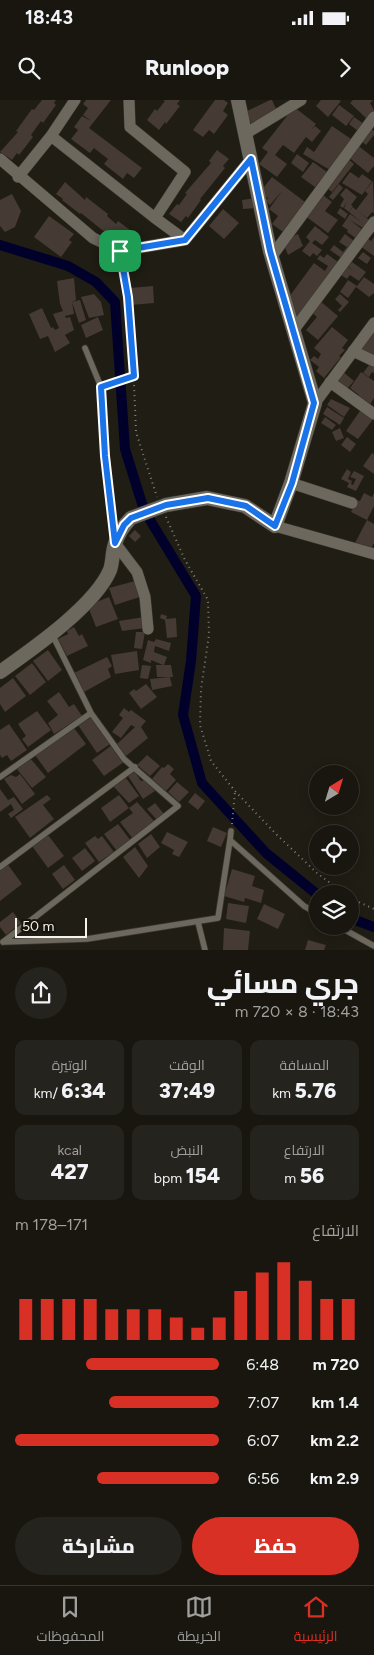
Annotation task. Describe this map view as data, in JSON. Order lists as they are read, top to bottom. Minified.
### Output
{"scale_bar":"50 m","north":"top right","page":{"status":"18:43","header":"Runloop","scale":"50 m","heading":["جري مسائي","18:43 · 8 × 720 m"],"stats":[["المسافة","5.76 km"],["الوقت","37:49"],["الوتيرة","6:34 /km"],["الارتفاع","56 m"],["النبض","154 bpm"],["kcal","427"]],"chart":["الارتفاع","171–178 m"],"list":[{"name":"720 m","note":"6:48"},{"name":"1.4 km","note":"7:07"},{"name":"2.2 km","note":"6:07"},{"name":"2.9 km","note":"6:56"}],"buttons":["حفظ","مشاركة"],"tabs":["الرئيسية","الخريطة","المحفوظات"]}}
